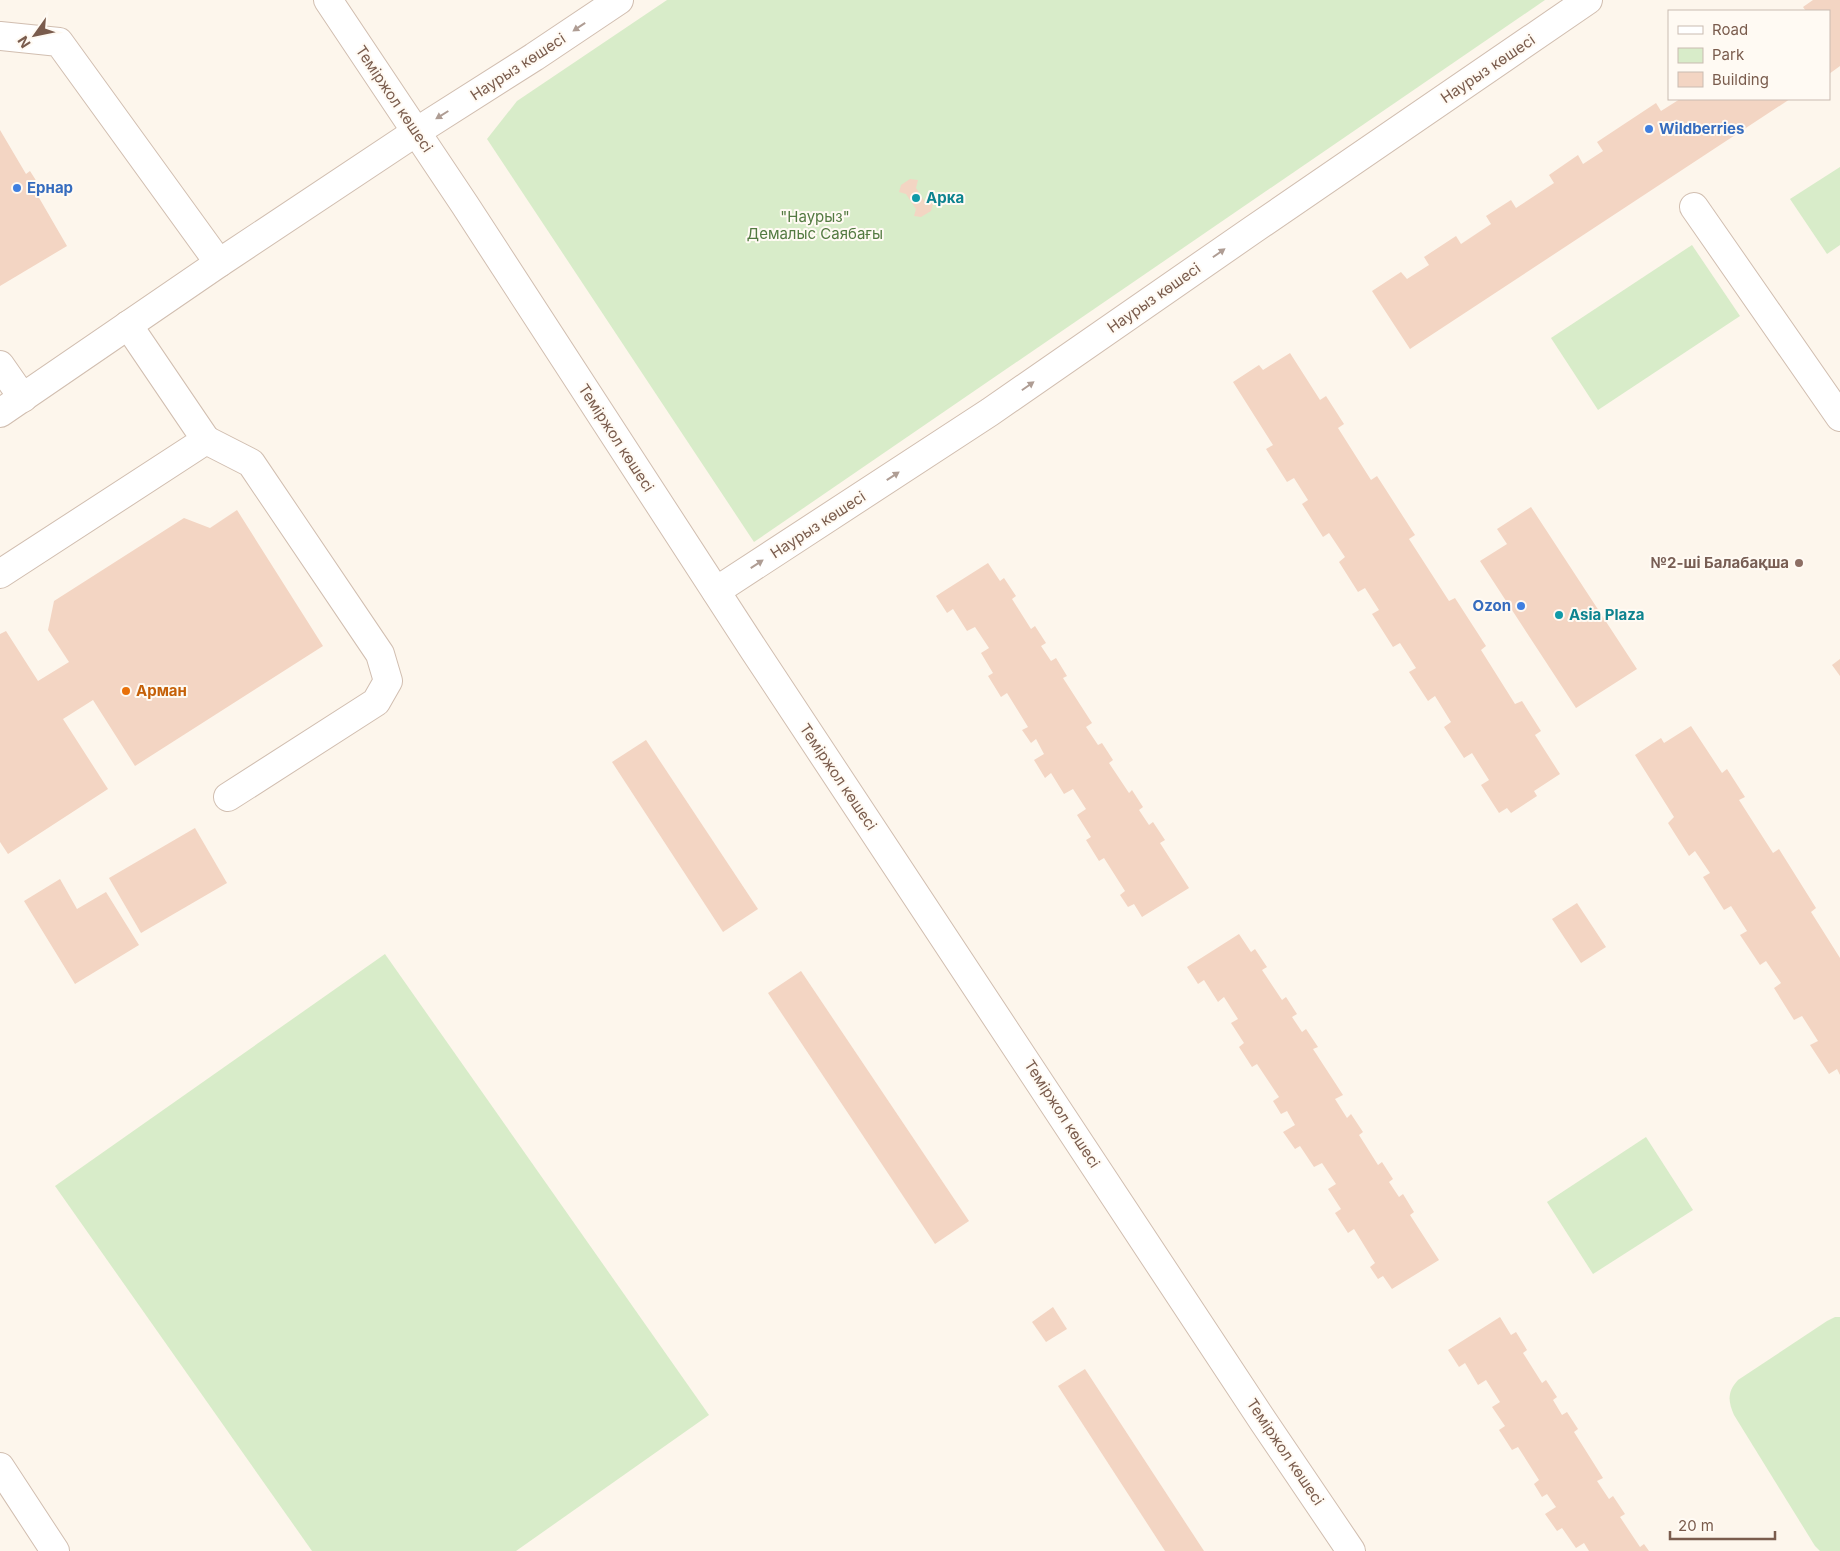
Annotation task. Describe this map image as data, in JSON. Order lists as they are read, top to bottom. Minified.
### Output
{"streets":{"street":["Наурыз көшесі","Теміржол көшесі"]},"crossings":[["Наурыз көшесі","Теміржол көшесі"]],"parks":["\"Наурыз\" Демалыс Саябағы"],"places":["Wildberries","Ернар","Арка","№2-ші Балабақша","Ozon","Asia Plaza","Арман"],"legend":["Road","Park","Building"],"scale_bar":"20 m","north":"bottom left"}
